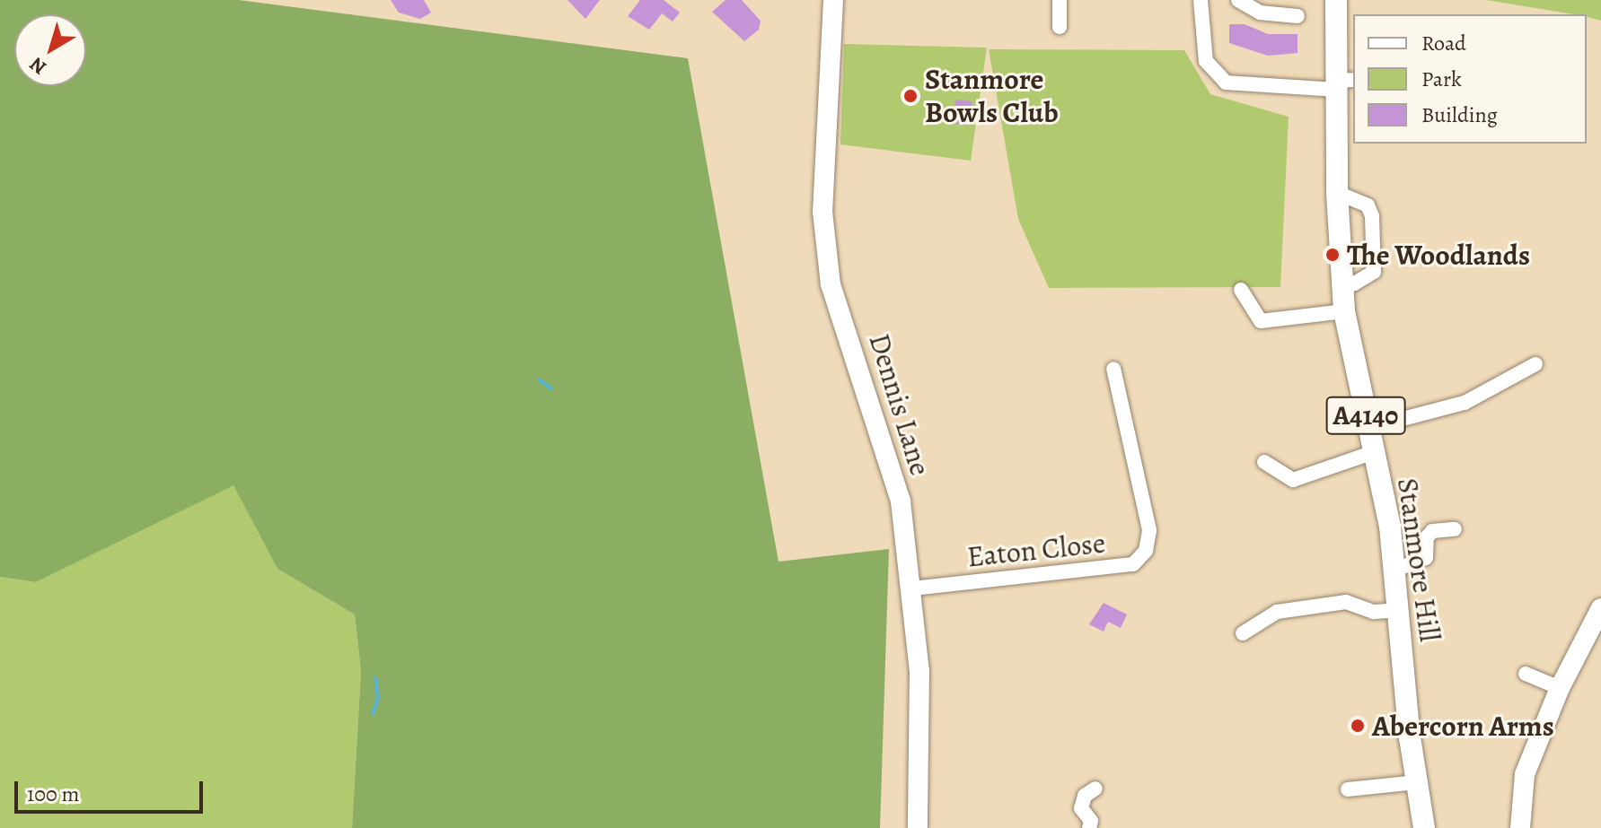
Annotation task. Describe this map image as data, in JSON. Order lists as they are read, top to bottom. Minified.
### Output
{"streets":{"main road":["A4140","Stanmore Hill"],"street":["Dennis Lane","Eaton Close"]},"crossings":[["Dennis Lane","Eaton Close"]],"places":["Stanmore Bowls Club","The Woodlands","Abercorn Arms"],"legend":["Road","Park","Building"],"scale_bar":"100 m","north":"bottom left"}
